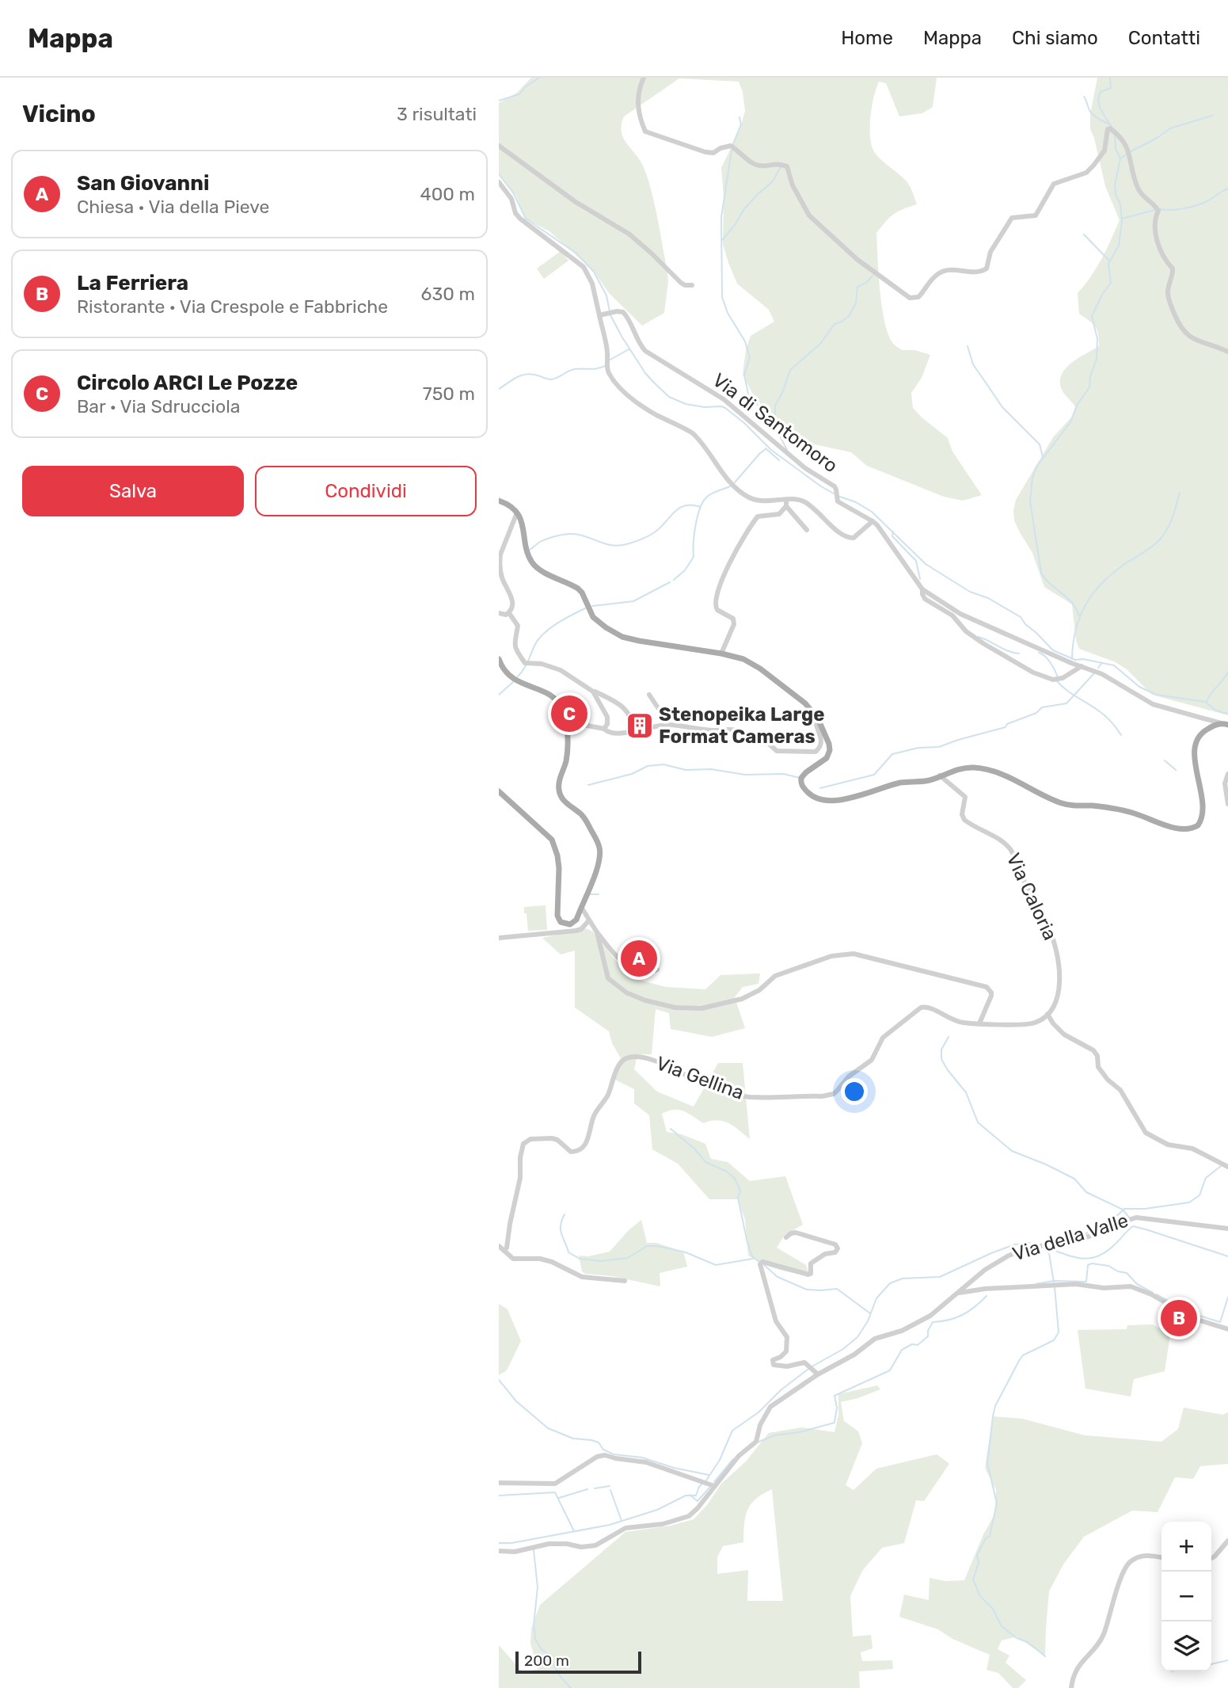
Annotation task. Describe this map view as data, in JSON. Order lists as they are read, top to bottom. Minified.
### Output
{"streets":{"street":["Via di Santomoro","Via Caloria","Via Gellina","Via della Valle"]},"places":{"building":["Stenopeika Large Format Cameras"]},"scale_bar":"200 m","page":{"header":"Mappa","nav":["Home","Mappa","Chi siamo","Contatti"],"heading":["Vicino","3 risultati"],"list":[{"mark":"A","name":"San Giovanni","note":"Chiesa · Via della Pieve","value":"400 m"},{"mark":"B","name":"La Ferriera","note":"Ristorante · Via Crespole e Fabbriche","value":"630 m"},{"mark":"C","name":"Circolo ARCI Le Pozze","note":"Bar · Via Sdrucciola","value":"750 m"}],"buttons":["Salva","Condividi"],"pins":["C","A","B"],"map_buttons":["+","−"],"scale":"200 m"}}
